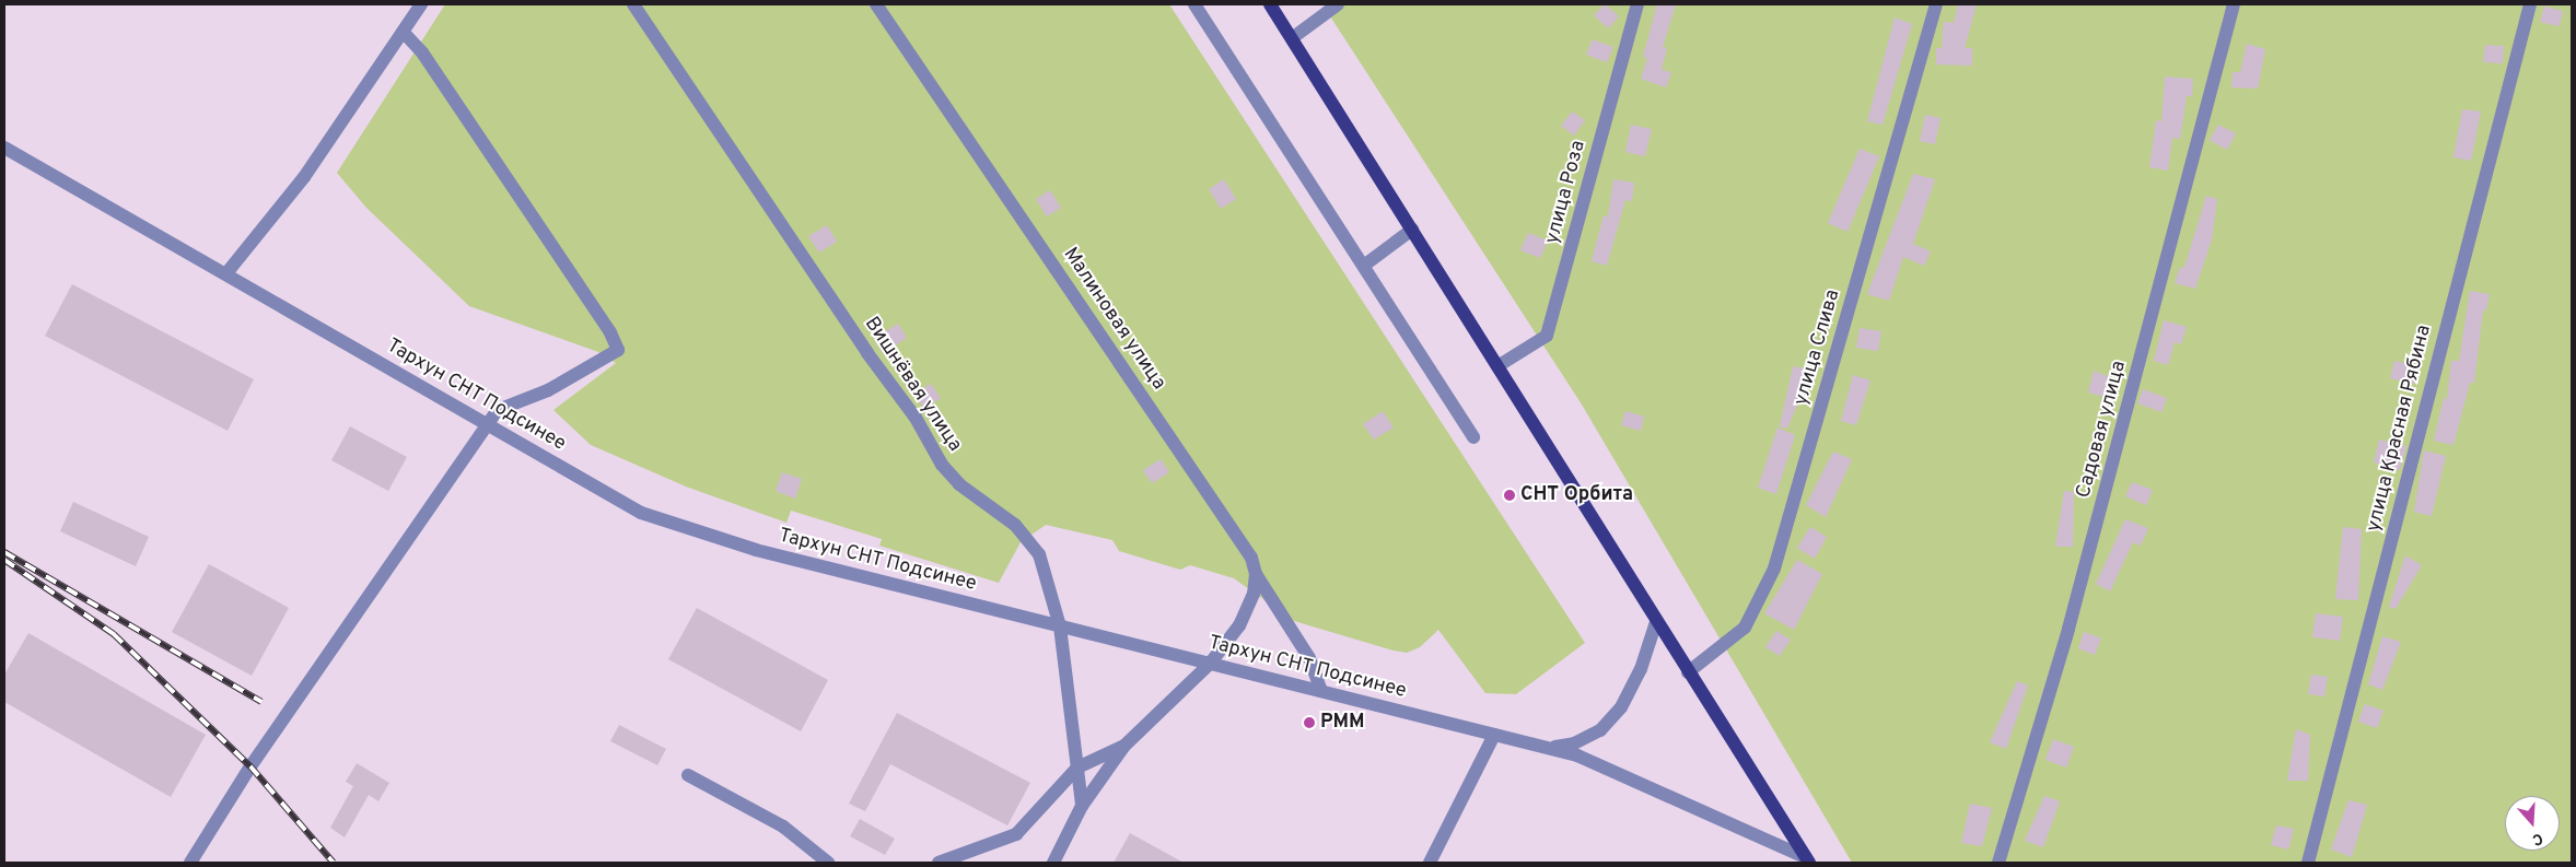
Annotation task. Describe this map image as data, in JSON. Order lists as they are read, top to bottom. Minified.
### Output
{"streets":{"street":["улица Роза","Малиновая улица","улица Слива","Вишнёвая улица","Тархун СНТ Подсинее","улица Красная Рябина","Садовая улица"]},"crossings":[["Малиновая улица","Тархун СНТ Подсинее"],["Вишнёвая улица","Тархун СНТ Подсинее"]],"places":["СНТ Орбита","РММ"],"north":"bottom"}
